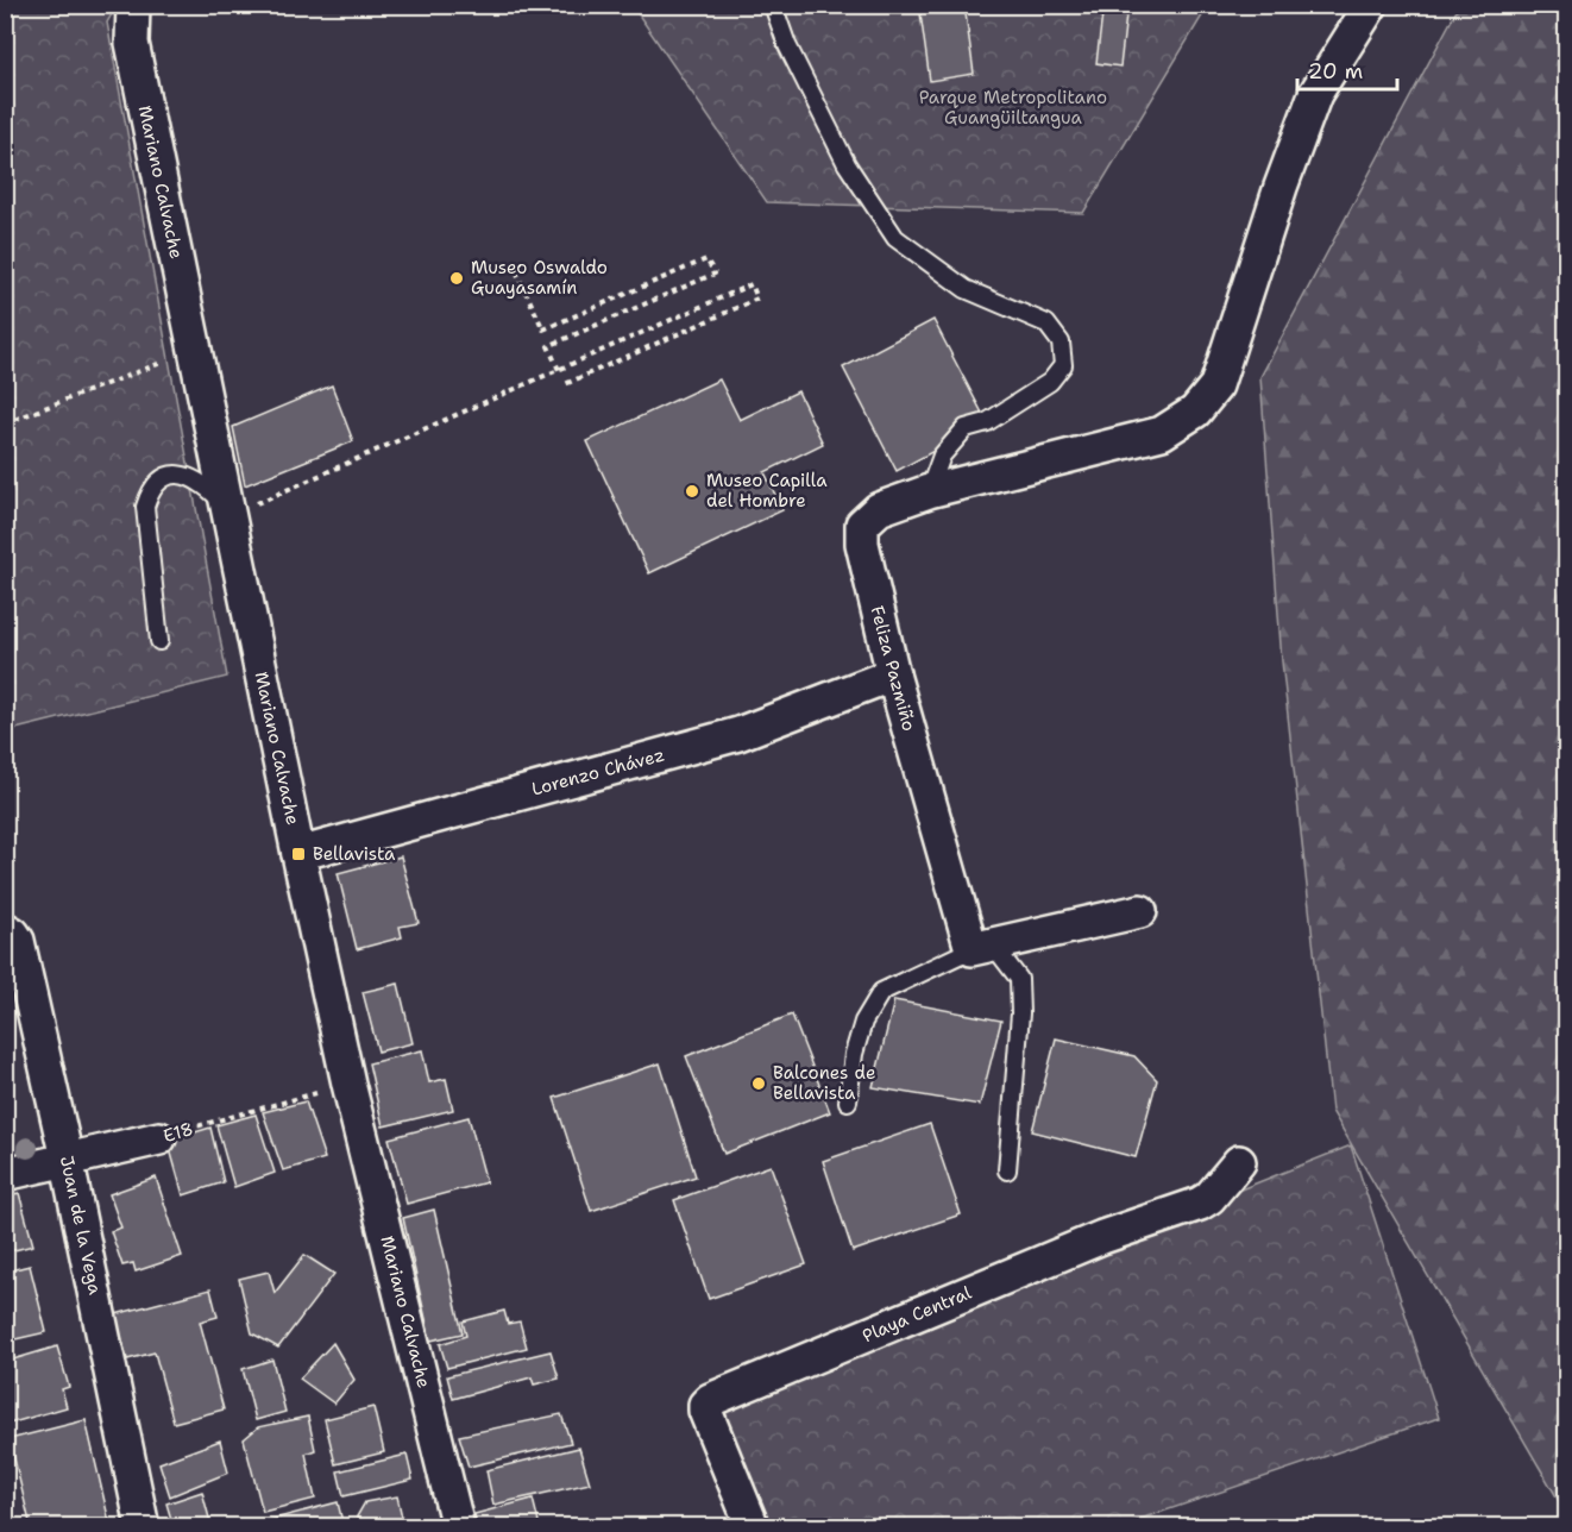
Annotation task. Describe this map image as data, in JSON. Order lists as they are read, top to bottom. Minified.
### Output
{"streets":{"street":["Mariano Calvache","Feliza Pazmiño","Lorenzo Chávez","E18","Juan de la Vega","Playa Central"]},"crossings":[["Mariano Calvache","Lorenzo Chávez"],["Mariano Calvache","E18"],["Feliza Pazmiño","Lorenzo Chávez"],["E18","Juan de la Vega"]],"parks":["Parque Metropolitano Guangüiltangua"],"places":{"other":["Museo Oswaldo Guayasamín","Museo Capilla del Hombre","Balcones de Bellavista"],"transit":["Bellavista"]},"scale_bar":"20 m"}
